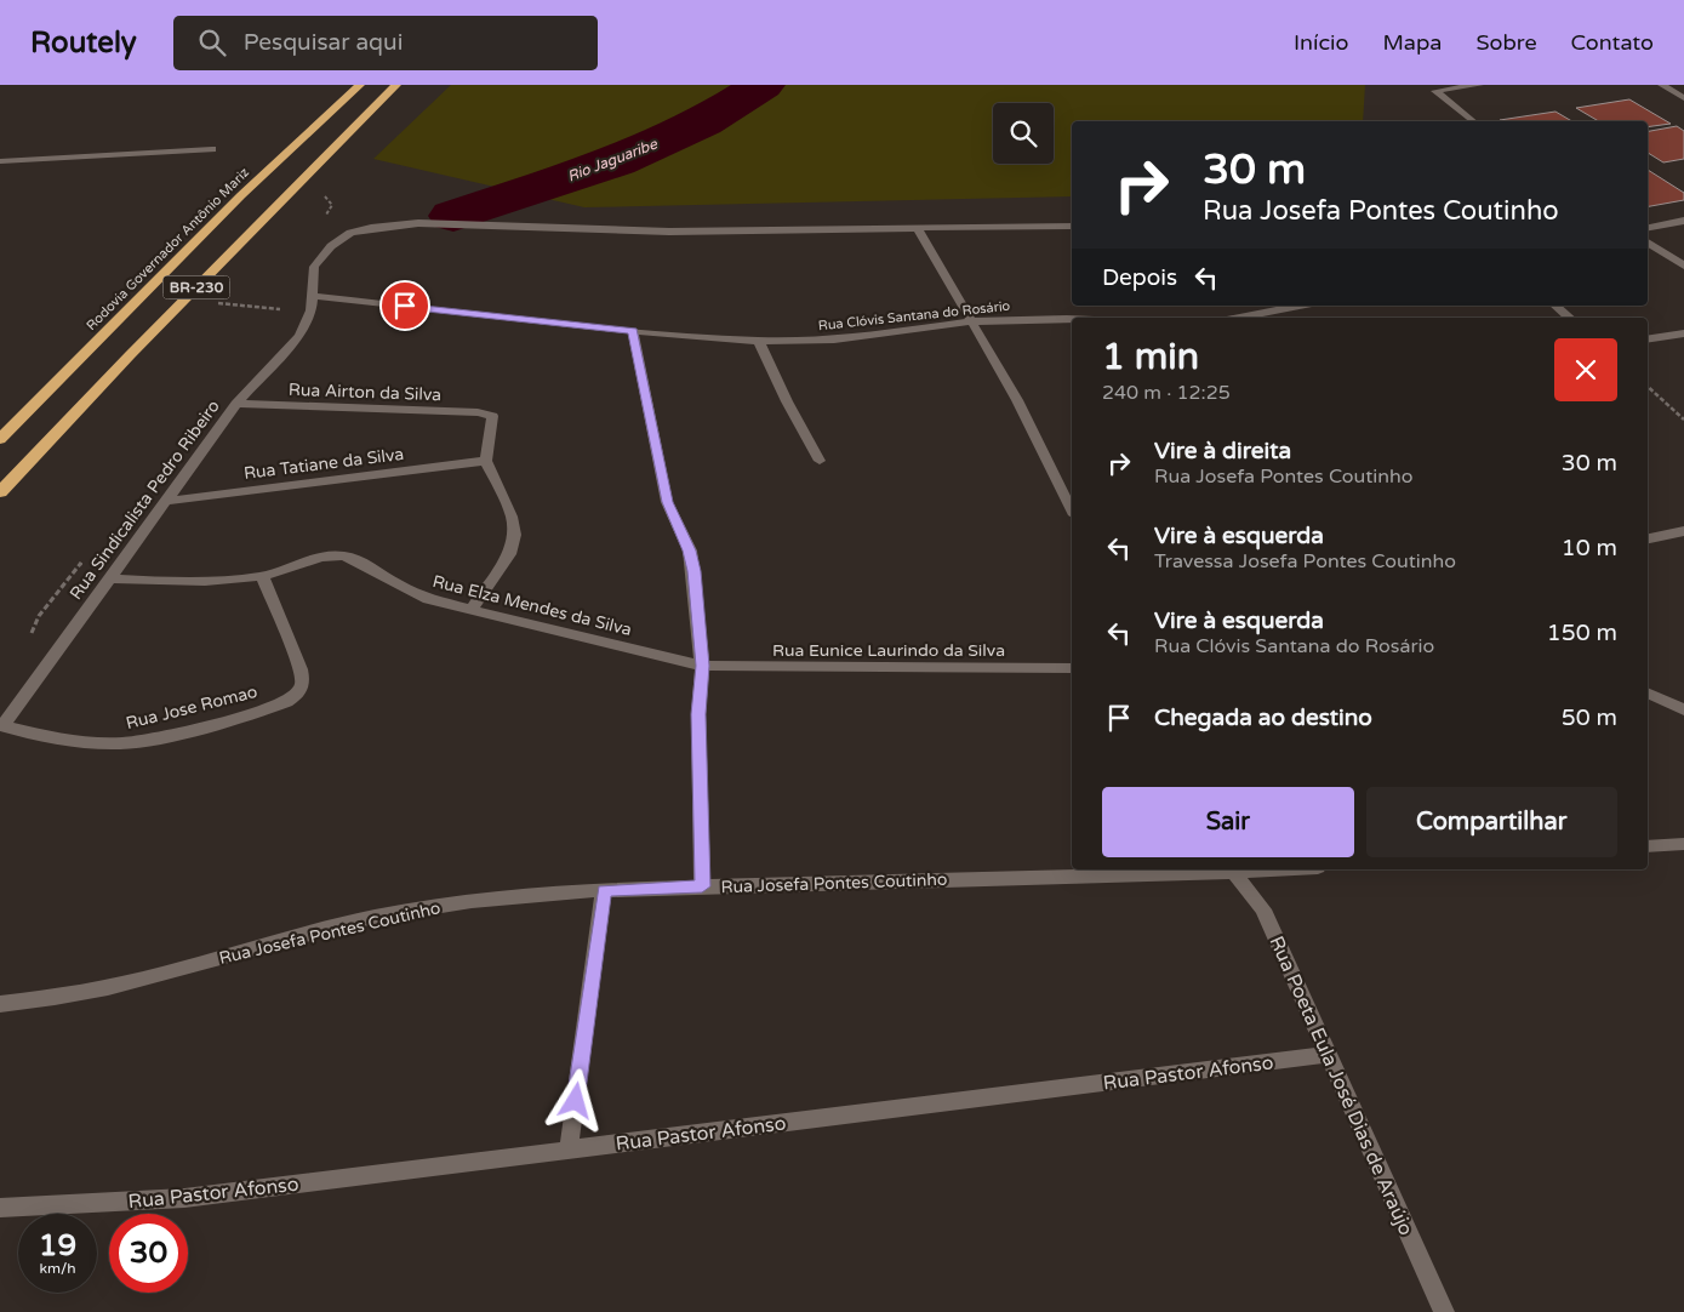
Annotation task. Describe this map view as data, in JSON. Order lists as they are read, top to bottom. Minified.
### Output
{"streets":{"highway":["Rodovia Governador Antônio Mariz","BR-230"],"street":["Rua Clóvis Santana do Rosário","Rua Airton da Silva","Rua Tatiane da Silva","Rua Sindicalista Pedro Ribeiro","Rua Elza Mendes da Silva","Rua Eunice Laurindo da Silva","Rua Jose Romao","Rua Josefa Pontes Coutinho","Rua Pastor Afonso","Rua Poeta Eula José Dias de Araújo"]},"crossings":[["Rua Clóvis Santana do Rosário","Rua Sindicalista Pedro Ribeiro"],["Rua Airton da Silva","Rua Tatiane da Silva"],["Rua Airton da Silva","Rua Sindicalista Pedro Ribeiro"],["Rua Tatiane da Silva","Rua Sindicalista Pedro Ribeiro"],["Rua Sindicalista Pedro Ribeiro","Rua Elza Mendes da Silva"],["Rua Sindicalista Pedro Ribeiro","Rua Jose Romao"],["Rua Elza Mendes da Silva","Rua Eunice Laurindo da Silva"],["Rua Elza Mendes da Silva","Rua Jose Romao"],["Rua Josefa Pontes Coutinho","Rua Poeta Eula José Dias de Araújo"],["Rua Pastor Afonso","Rua Poeta Eula José Dias de Araújo"]],"water":["Rio Jaguaribe"],"page":{"header":"Routely","search":"Pesquisar aqui","nav":["Início","Mapa","Sobre","Contato"],"turn":["30 m","Rua Josefa Pontes Coutinho"],"then":"Depois","heading":["1 min","240 m · 12:25"],"list":[{"name":"Vire à direita","note":"Rua Josefa Pontes Coutinho","value":"30 m"},{"name":"Vire à esquerda","note":"Travessa Josefa Pontes Coutinho","value":"10 m"},{"name":"Vire à esquerda","note":"Rua Clóvis Santana do Rosário","value":"150 m"},{"name":"Chegada ao destino","value":"50 m"}],"buttons":["Sair","Compartilhar"],"speed":"19 km/h","limit":"30"}}
